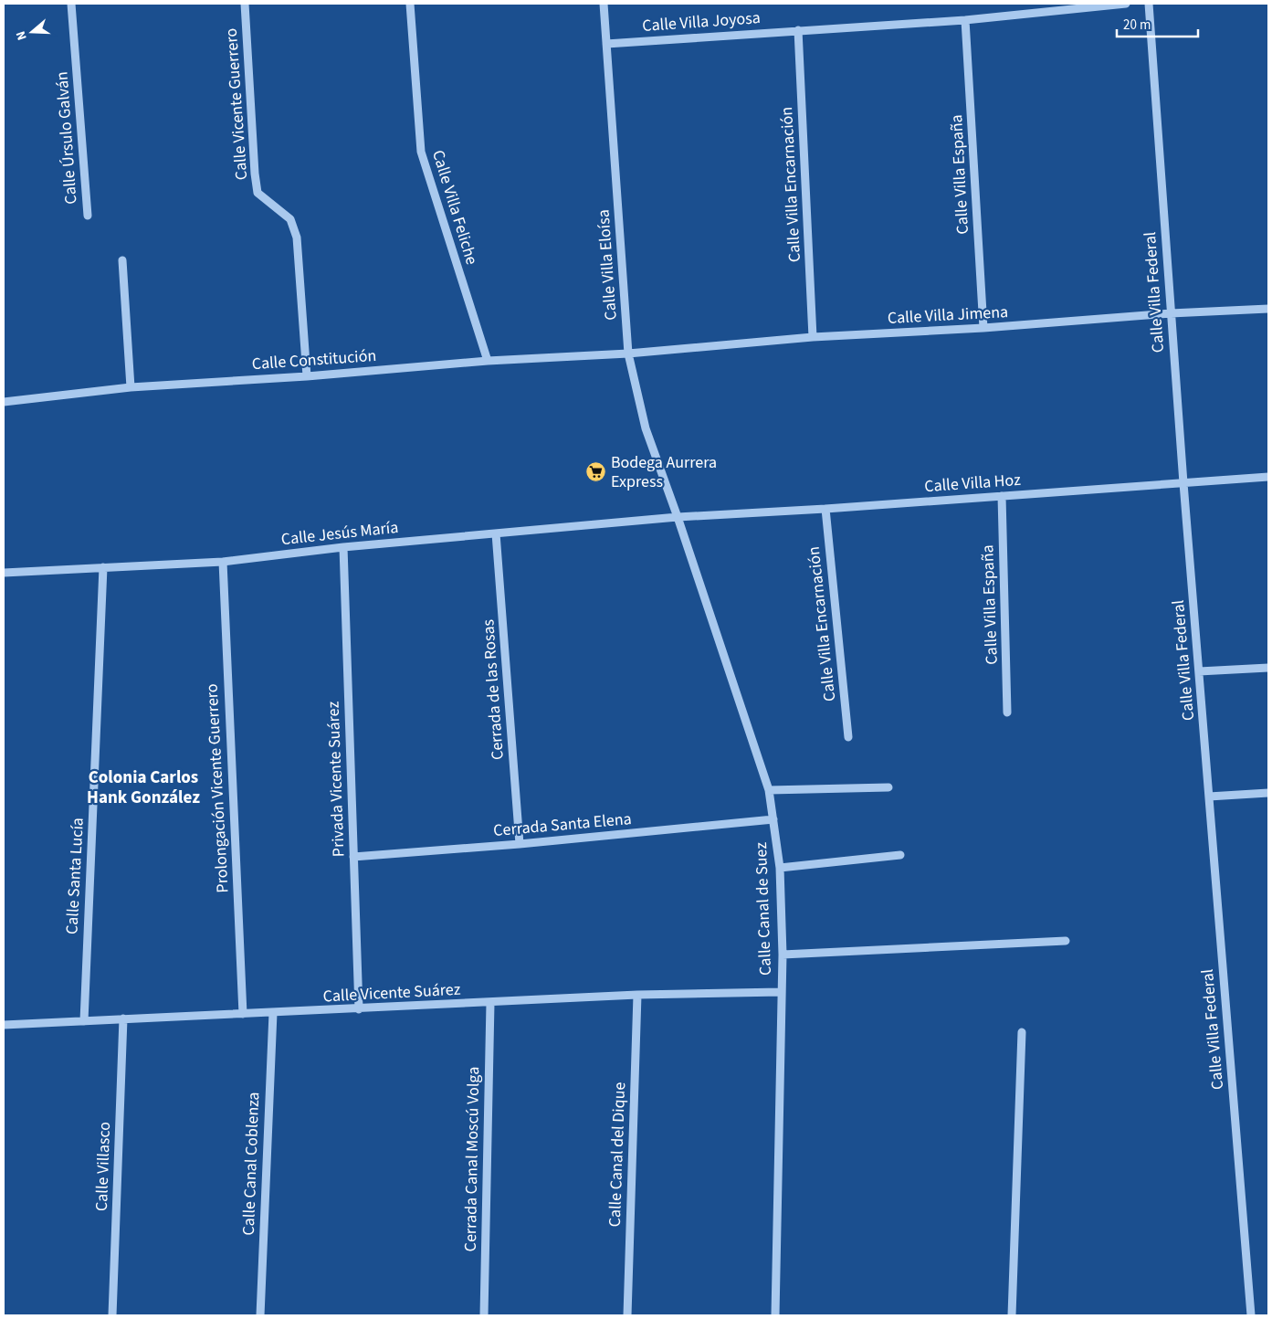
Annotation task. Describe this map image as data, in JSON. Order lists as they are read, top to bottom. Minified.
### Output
{"streets":{"street":["Calle Villa Joyosa","Calle Vicente Guerrero","Calle Úrsulo Galván","Calle Villa España","Calle Villa Encarnación","Calle Villa Feliche","Calle Villa Eloísa","Calle Villa Federal","Calle Villa Jimena","Calle Constitución","Calle Villa Hoz","Calle Jesús María","Cerrada de las Rosas","Privada Vicente Suárez","Prolongación Vicente Guerrero","Cerrada Santa Elena","Calle Santa Lucía","Calle Canal de Suez","Calle Vicente Suárez","Calle Canal del Dique","Cerrada Canal Moscú Volga","Calle Canal Coblenza","Calle Villasco"]},"crossings":[["Calle Villa Joyosa","Calle Villa España"],["Calle Villa Joyosa","Calle Villa Encarnación"],["Calle Villa Joyosa","Calle Villa Eloísa"],["Calle Vicente Guerrero","Calle Constitución"],["Calle Villa España","Calle Villa Jimena"],["Calle Villa España","Calle Villa Hoz"],["Calle Villa Encarnación","Calle Villa Jimena"],["Calle Villa Encarnación","Calle Villa Hoz"],["Calle Villa Feliche","Calle Constitución"],["Calle Villa Eloísa","Calle Villa Jimena"],["Calle Villa Eloísa","Calle Constitución"],["Calle Villa Eloísa","Calle Villa Hoz"],["Calle Villa Eloísa","Calle Jesús María"],["Calle Villa Eloísa","Calle Canal de Suez"],["Calle Villa Federal","Calle Villa Jimena"],["Calle Villa Federal","Calle Villa Hoz"],["Calle Villa Jimena","Calle Constitución"],["Calle Villa Hoz","Calle Jesús María"],["Calle Villa Hoz","Calle Canal de Suez"],["Calle Jesús María","Cerrada de las Rosas"],["Calle Jesús María","Privada Vicente Suárez"],["Calle Jesús María","Prolongación Vicente Guerrero"],["Calle Jesús María","Calle Santa Lucía"],["Calle Jesús María","Calle Canal de Suez"],["Cerrada de las Rosas","Cerrada Santa Elena"],["Privada Vicente Suárez","Cerrada Santa Elena"],["Privada Vicente Suárez","Calle Vicente Suárez"],["Prolongación Vicente Guerrero","Calle Vicente Suárez"],["Cerrada Santa Elena","Calle Canal de Suez"],["Calle Santa Lucía","Calle Vicente Suárez"],["Calle Canal de Suez","Calle Vicente Suárez"],["Calle Vicente Suárez","Calle Canal del Dique"],["Calle Vicente Suárez","Cerrada Canal Moscú Volga"],["Calle Vicente Suárez","Calle Canal Coblenza"],["Calle Vicente Suárez","Calle Villasco"]],"districts":["Colonia Carlos Hank González"],"places":{"supermarket":["Bodega Aurrera Express"]},"scale_bar":"20 m","north":"left"}
